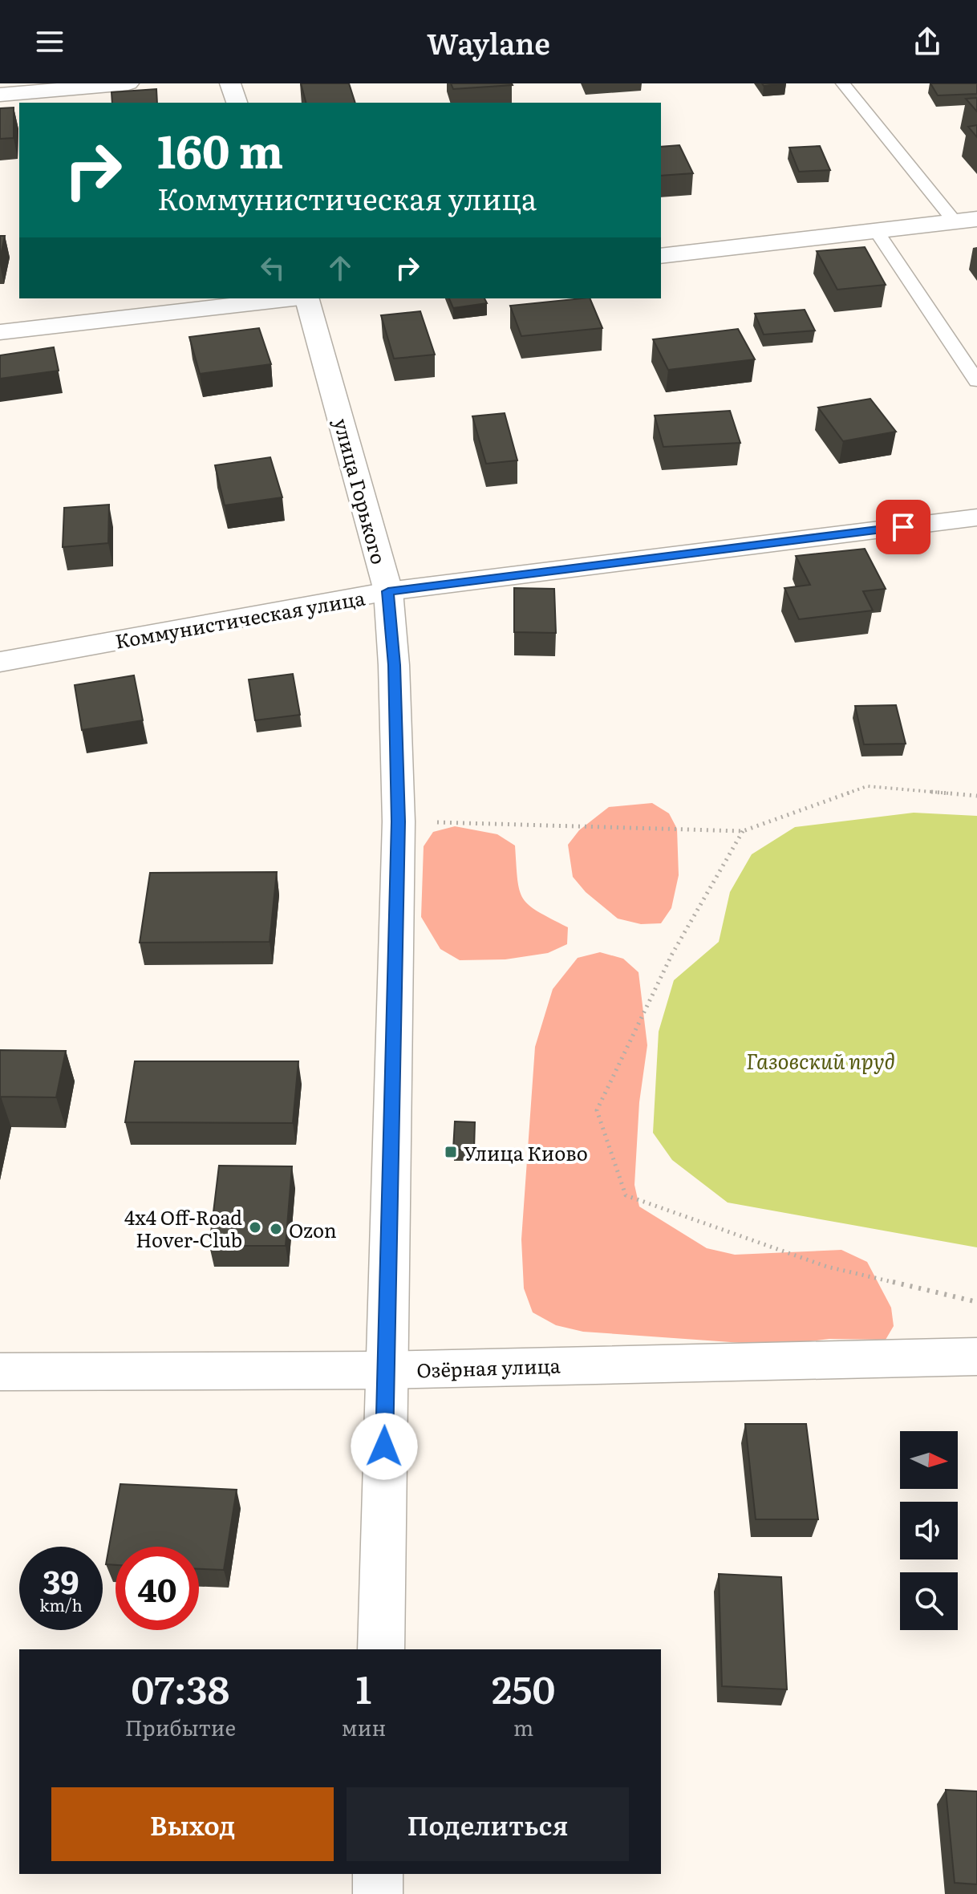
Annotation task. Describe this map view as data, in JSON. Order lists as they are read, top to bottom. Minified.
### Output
{"streets":{"street":["улица Горького","Коммунистическая улица","Озёрная улица"]},"crossings":[["улица Горького","Коммунистическая улица"],["улица Горького","Озёрная улица"]],"water":["Газовский пруд"],"places":{"transit":["Улица Киово"],"other":["4x4 Off-Road Hover-Club","Ozon"]},"north":"right","page":{"header":"Waylane","turn":["160 m","Коммунистическая улица"],"speed":"39 km/h","limit":"40","eta":["07:38","Прибытие","1","мин","250","m"],"buttons":["Выход","Поделиться"]}}
